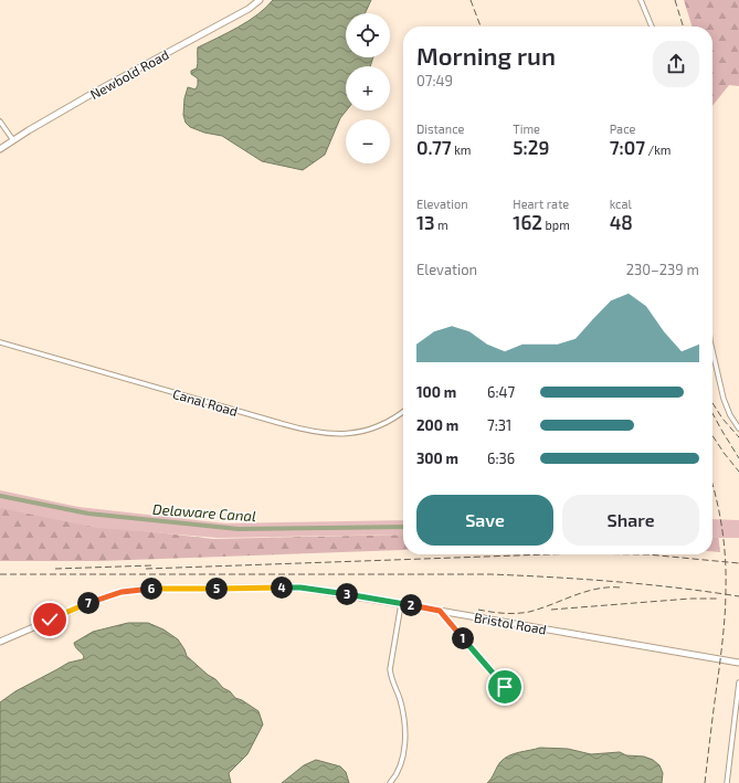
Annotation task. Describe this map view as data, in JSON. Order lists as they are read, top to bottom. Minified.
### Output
{"streets":{"main road":["Newbold Road","Bristol Road"],"street":["Canal Road"]},"water":["Delaware Canal"],"page":{"map_buttons":["+","−"],"heading":["Morning run","07:49"],"stats":[["Distance","0.77 km"],["Time","5:29"],["Pace","7:07 /km"],["Elevation","13 m"],["Heart rate","162 bpm"],["kcal","48"]],"chart":["Elevation","230–239 m"],"list":[{"name":"100 m","note":"6:47"},{"name":"200 m","note":"7:31"},{"name":"300 m","note":"6:36"}],"buttons":["Save","Share"],"pins":["4","5","6","3","7","2","1"]}}
